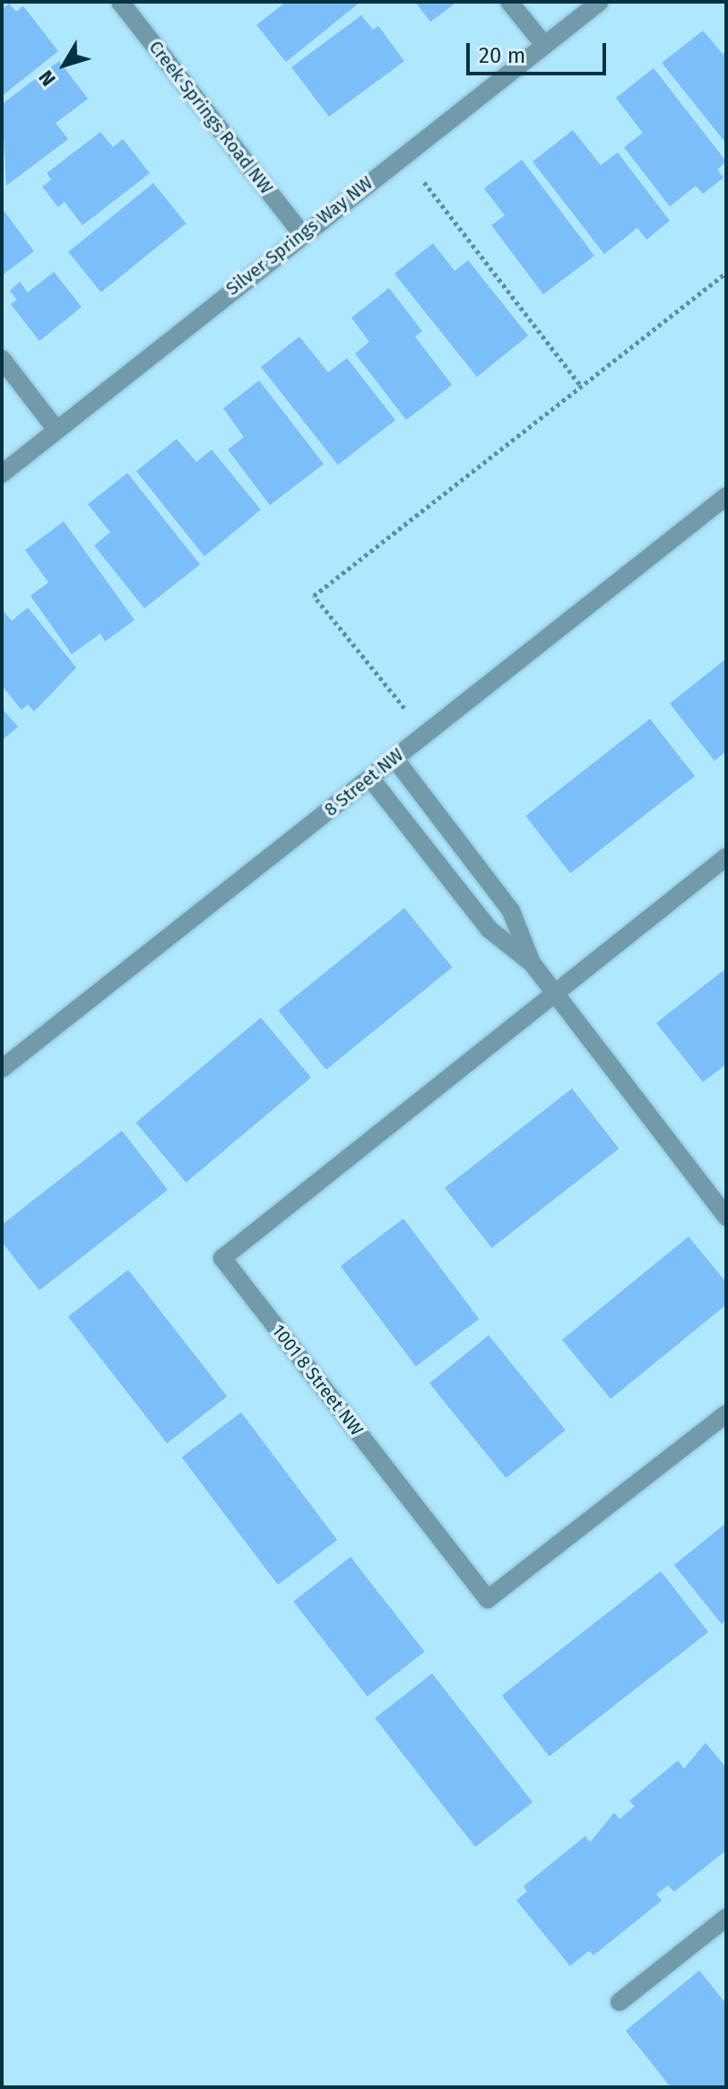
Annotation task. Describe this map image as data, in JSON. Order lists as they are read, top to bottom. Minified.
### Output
{"streets":{"street":["Creek Springs Road NW","Silver Springs Way NW","8 Street NW","1001 8 Street NW"]},"crossings":[["Creek Springs Road NW","Silver Springs Way NW"]],"scale_bar":"20 m","north":"bottom left"}
